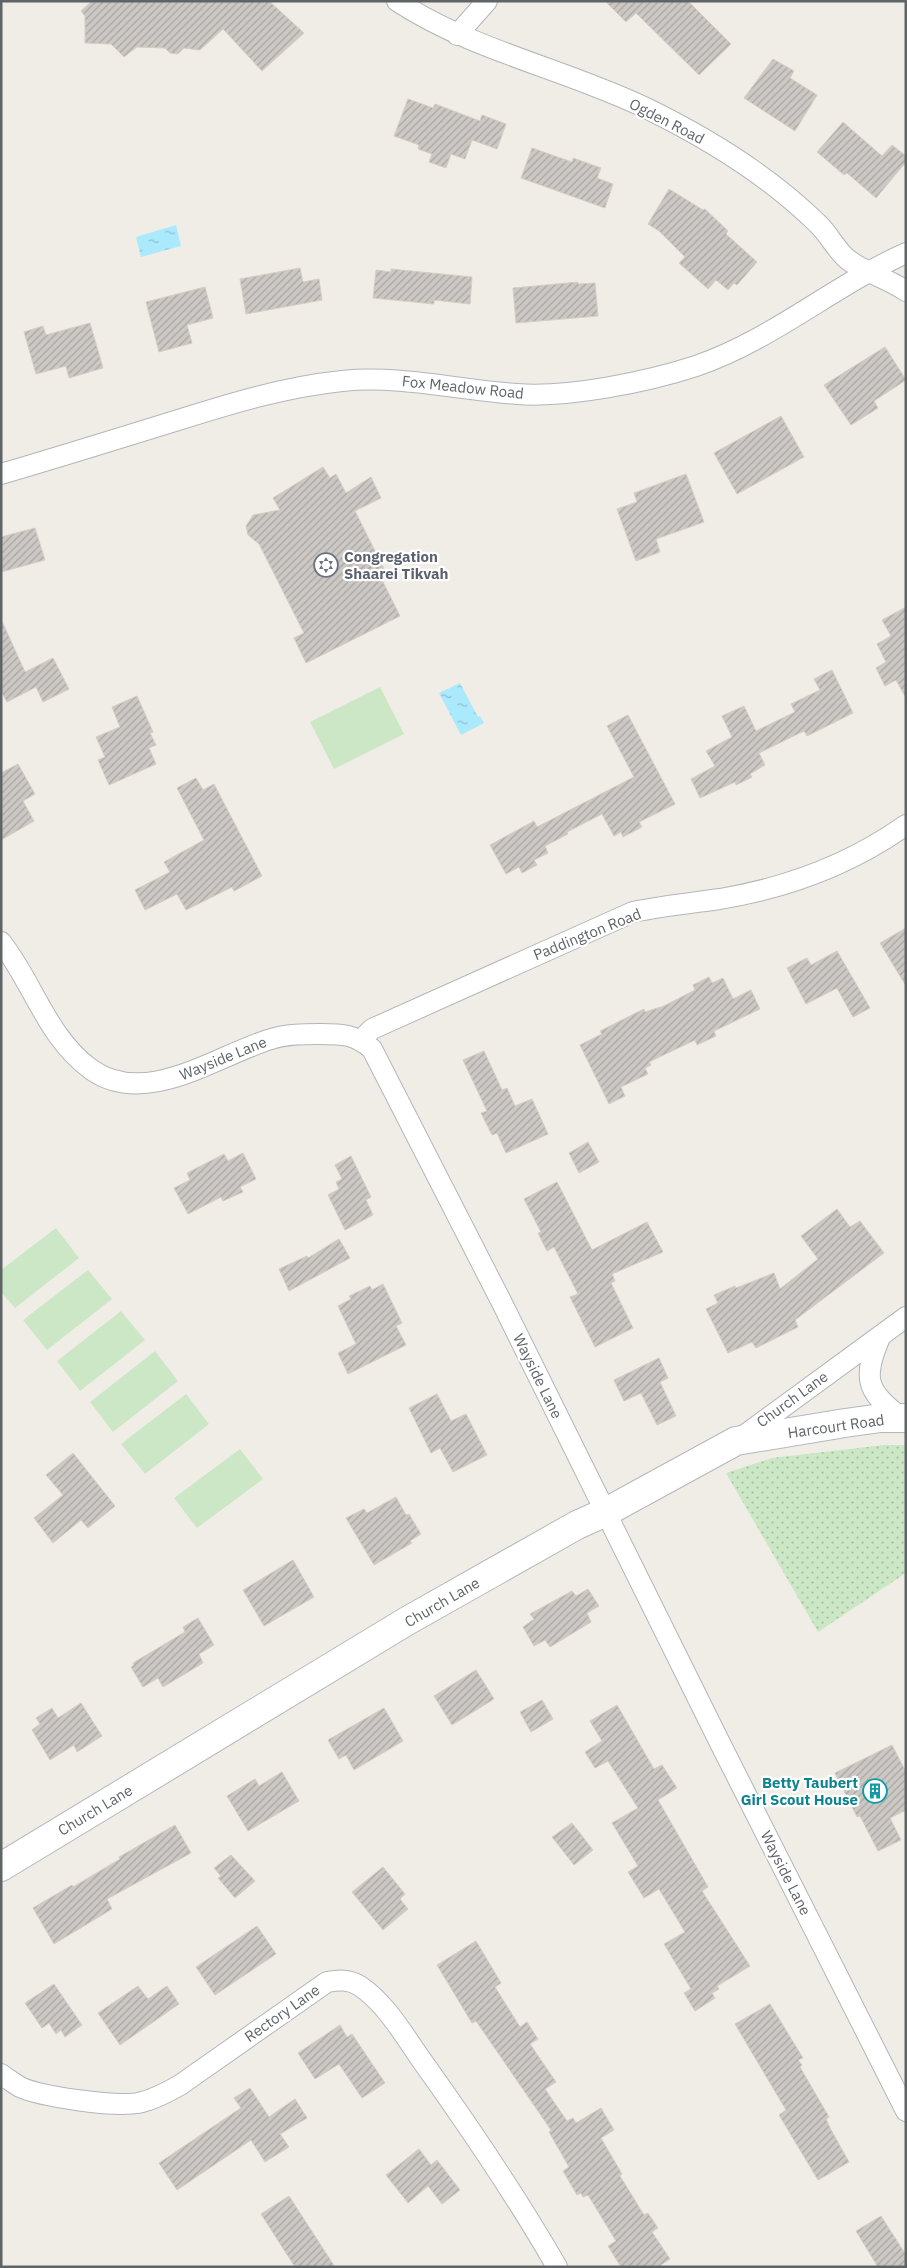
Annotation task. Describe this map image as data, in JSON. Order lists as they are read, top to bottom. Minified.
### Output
{"streets":{"street":["Ogden Road","Fox Meadow Road","Paddington Road","Wayside Lane","Church Lane","Harcourt Road","Rectory Lane"]},"crossings":[["Ogden Road","Fox Meadow Road"],["Paddington Road","Wayside Lane"],["Wayside Lane","Church Lane"],["Church Lane","Harcourt Road"]],"places":{"synagogue":["Congregation Shaarei Tikvah"],"building":["Betty Taubert Girl Scout House"]}}
